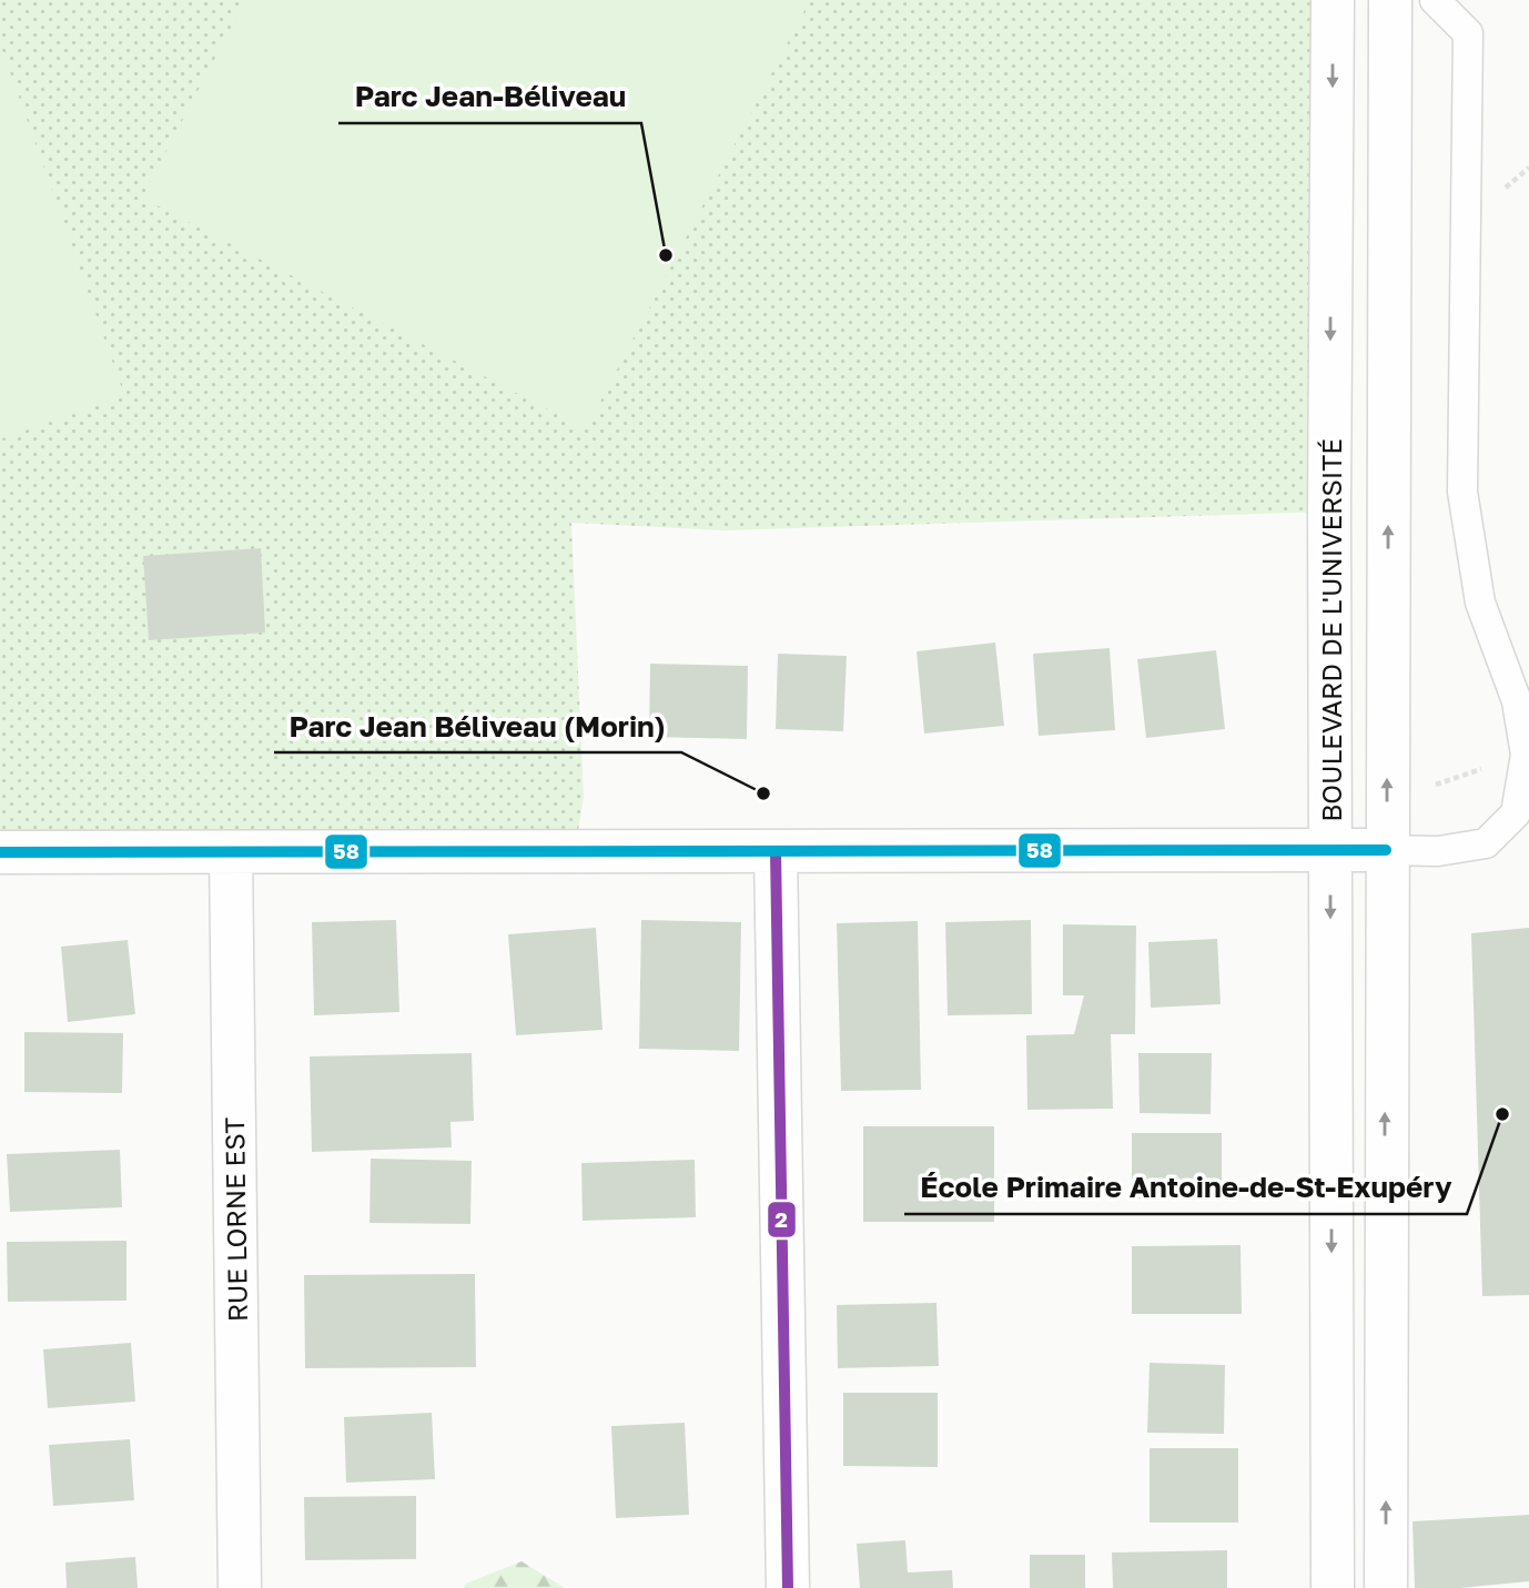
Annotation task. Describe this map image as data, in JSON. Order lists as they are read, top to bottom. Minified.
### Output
{"streets":{"main road":["BOULEVARD DE L'UNIVERSITÉ","RUE LORNE EST"]},"places":["Parc Jean-Béliveau","Parc Jean Béliveau (Morin)","École Primaire Antoine-de-St-Exupéry"],"lines":["transit line 58","transit line 2"]}
